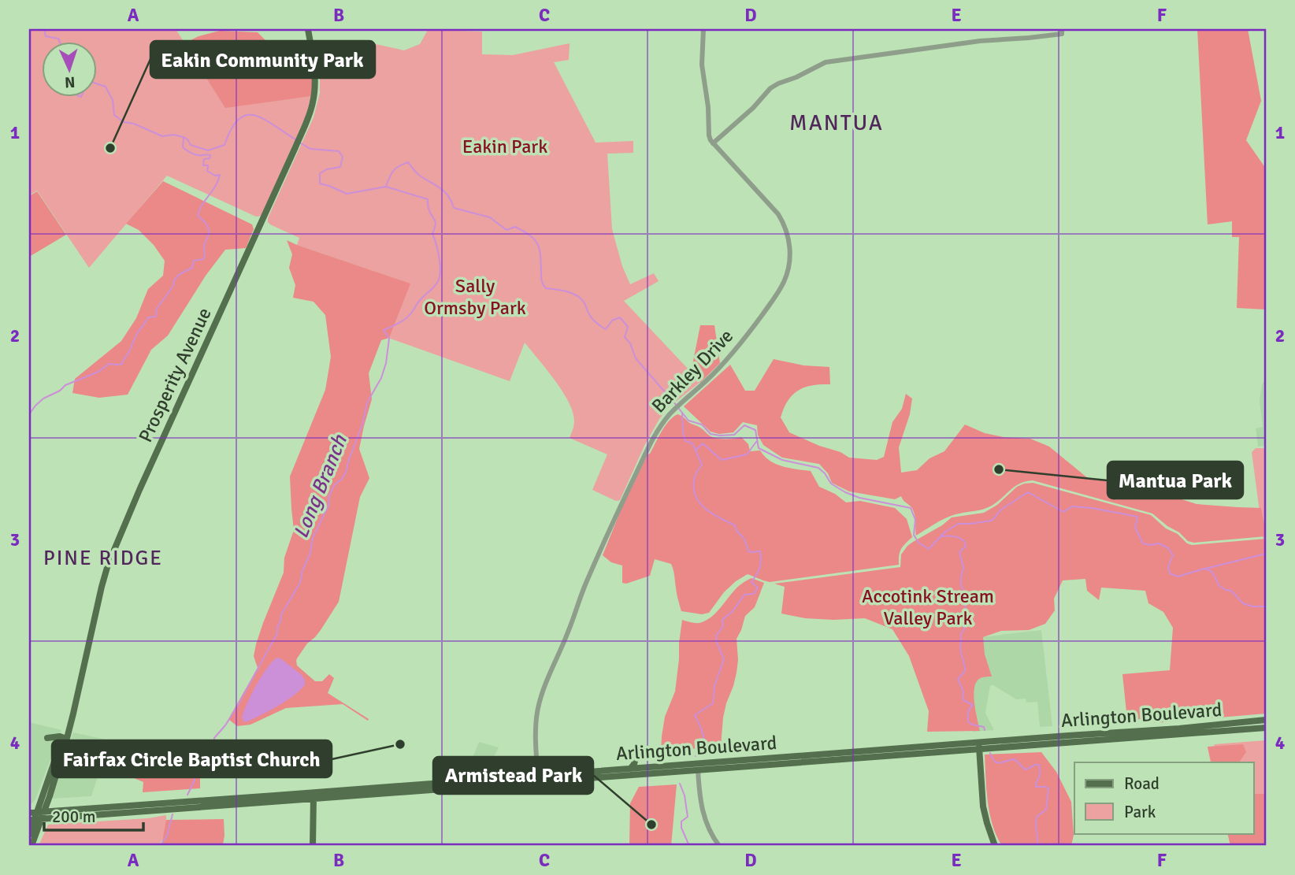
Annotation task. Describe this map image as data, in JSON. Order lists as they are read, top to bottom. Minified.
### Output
{"streets":{"main road":["Prosperity Avenue","Arlington Boulevard"],"street":["Barkley Drive"]},"crossings":[["Barkley Drive","Arlington Boulevard"],["Prosperity Avenue","Arlington Boulevard"]],"districts":["MANTUA","PINE RIDGE"],"water":["Long Branch"],"parks":["Eakin Park","Sally Ormsby Park","Accotink Stream Valley Park"],"places":["Eakin Community Park","Mantua Park","Fairfax Circle Baptist Church","Armistead Park"],"legend":["Road","Park"],"scale_bar":"200 m","north":"bottom","grid":{"columns":["A","B","C","D","E","F"],"rows":["1","2","3","4"]}}
